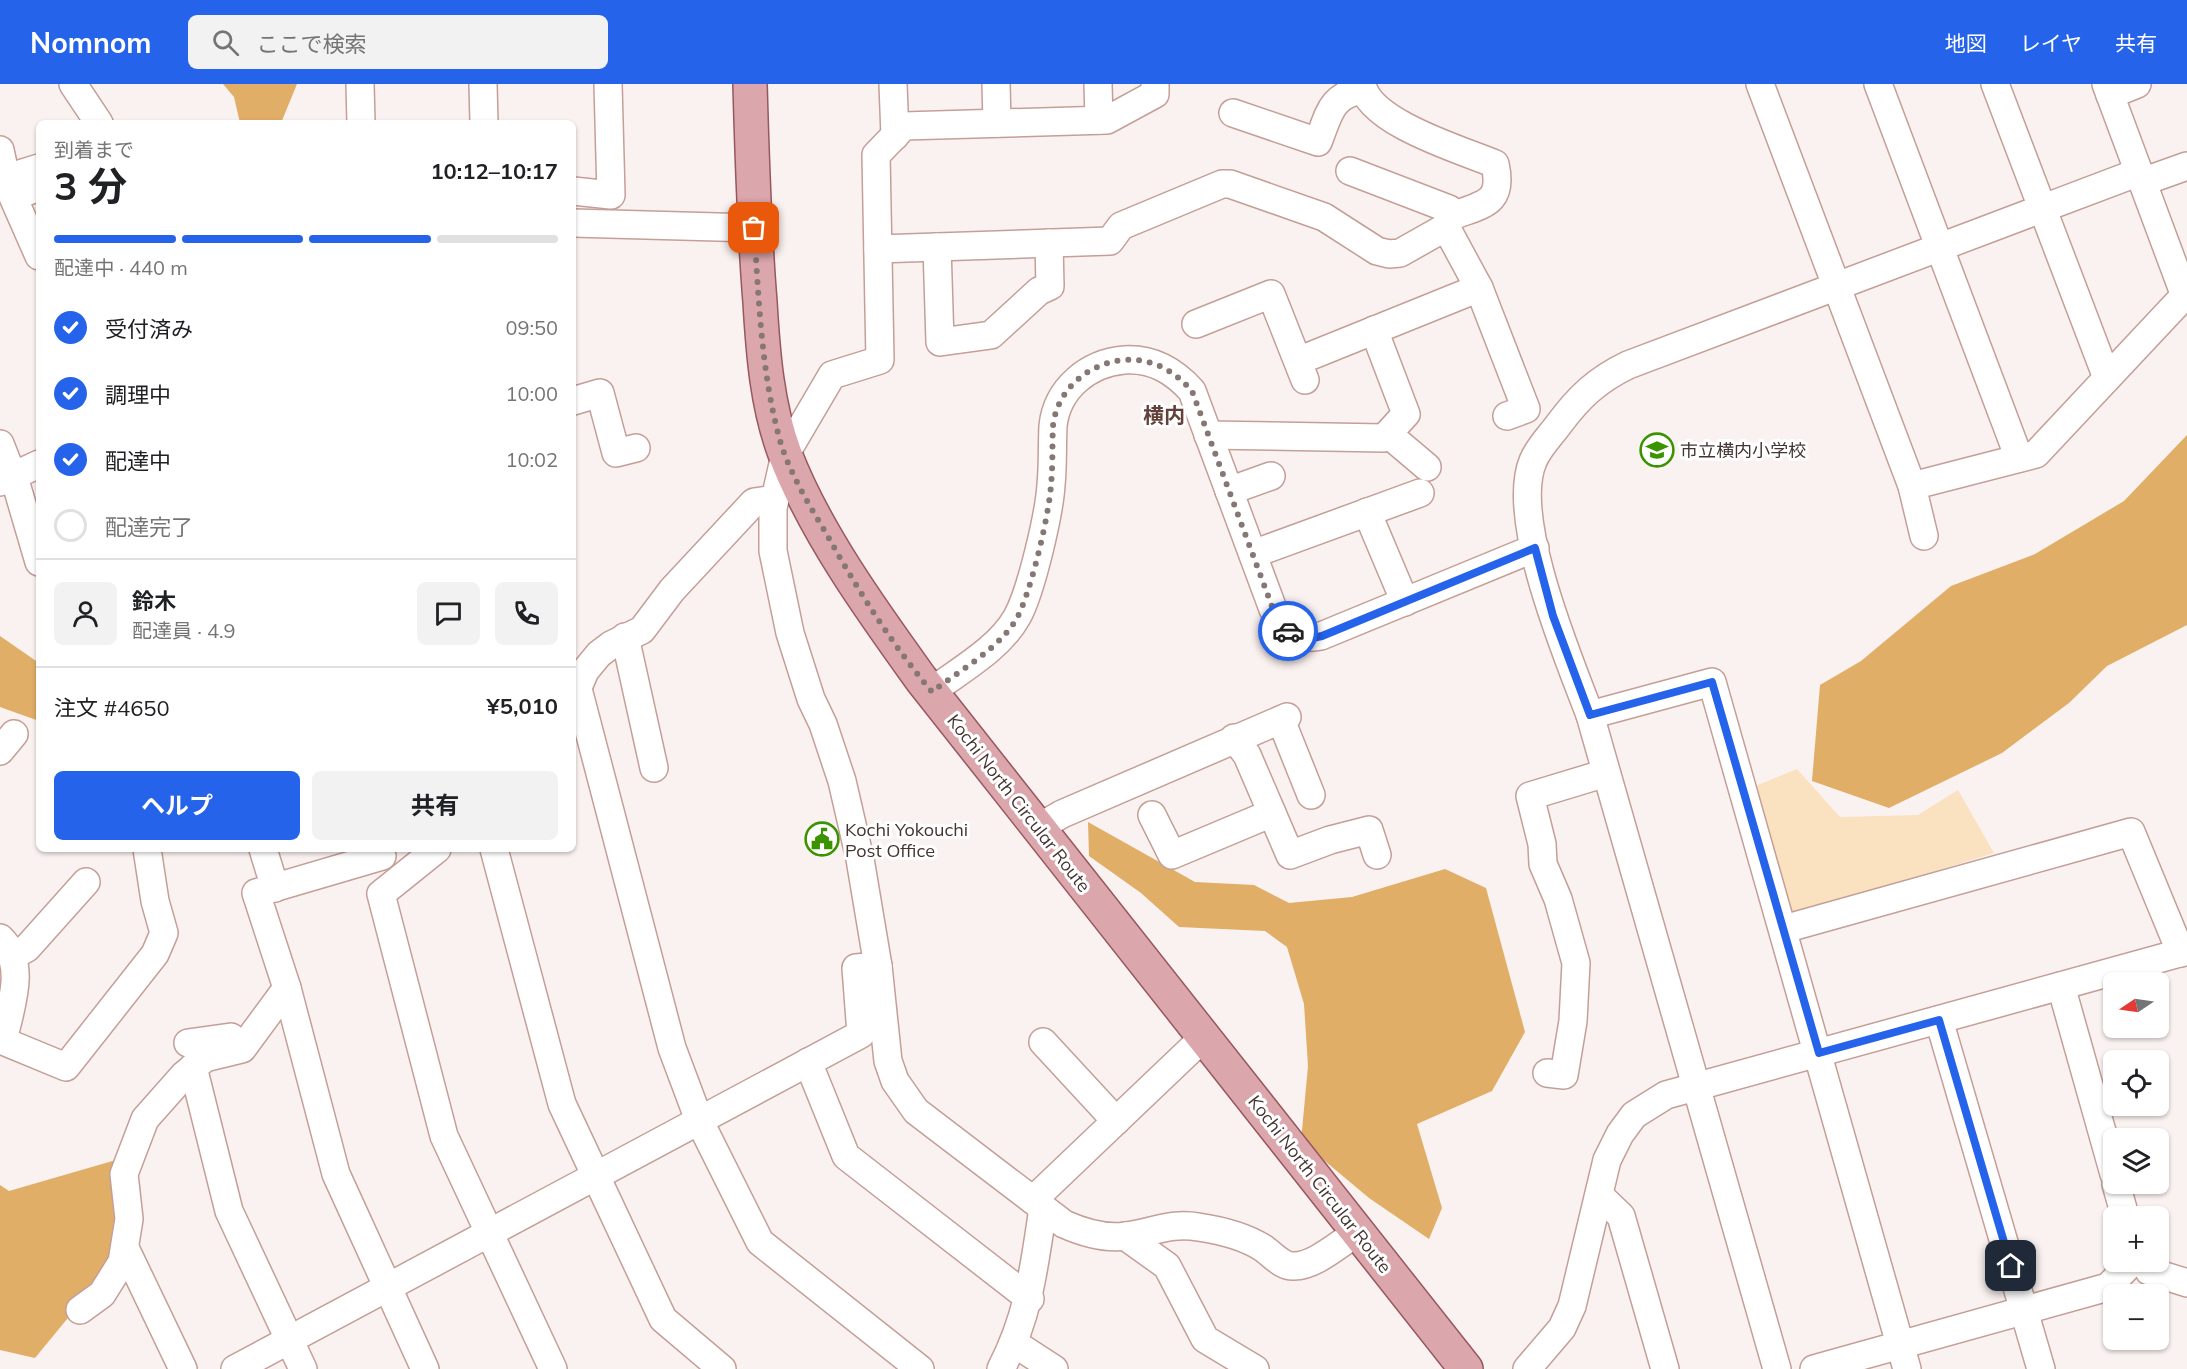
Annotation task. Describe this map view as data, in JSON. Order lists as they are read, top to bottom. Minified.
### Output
{"streets":{"main road":["Kochi North Circular Route"]},"districts":["横内"],"places":{"school or university":["市立横内小学校"],"public building":["Kochi Yokouchi Post Office"]},"north":"left","page":{"header":"Nomnom","search":"ここで検索","nav":["地図","レイヤ","共有"],"heading":["3 分","到着まで","10:12–10:17"],"panel":["鈴木","配達員 · 4.9","注文 #4650","¥5,010"],"bar":"配達中 · 440 m","list":[["受付済み","09:50"],["調理中","10:00"],["配達中","10:02"],"配達完了"],"buttons":["ヘルプ","共有"],"map_buttons":["+","−"]}}
